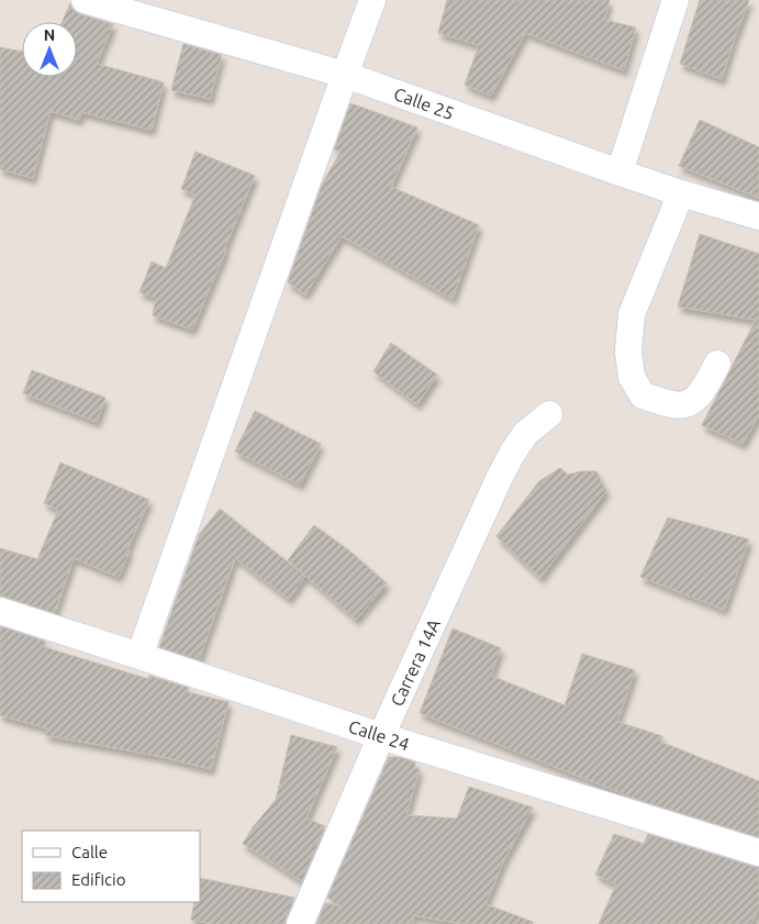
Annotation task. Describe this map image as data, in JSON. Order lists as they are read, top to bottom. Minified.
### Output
{"streets":{"street":["Calle 25","Carrera 14A","Calle 24"]},"crossings":[["Carrera 14A","Calle 24"]],"legend":["Calle","Edificio"],"north":"top"}
